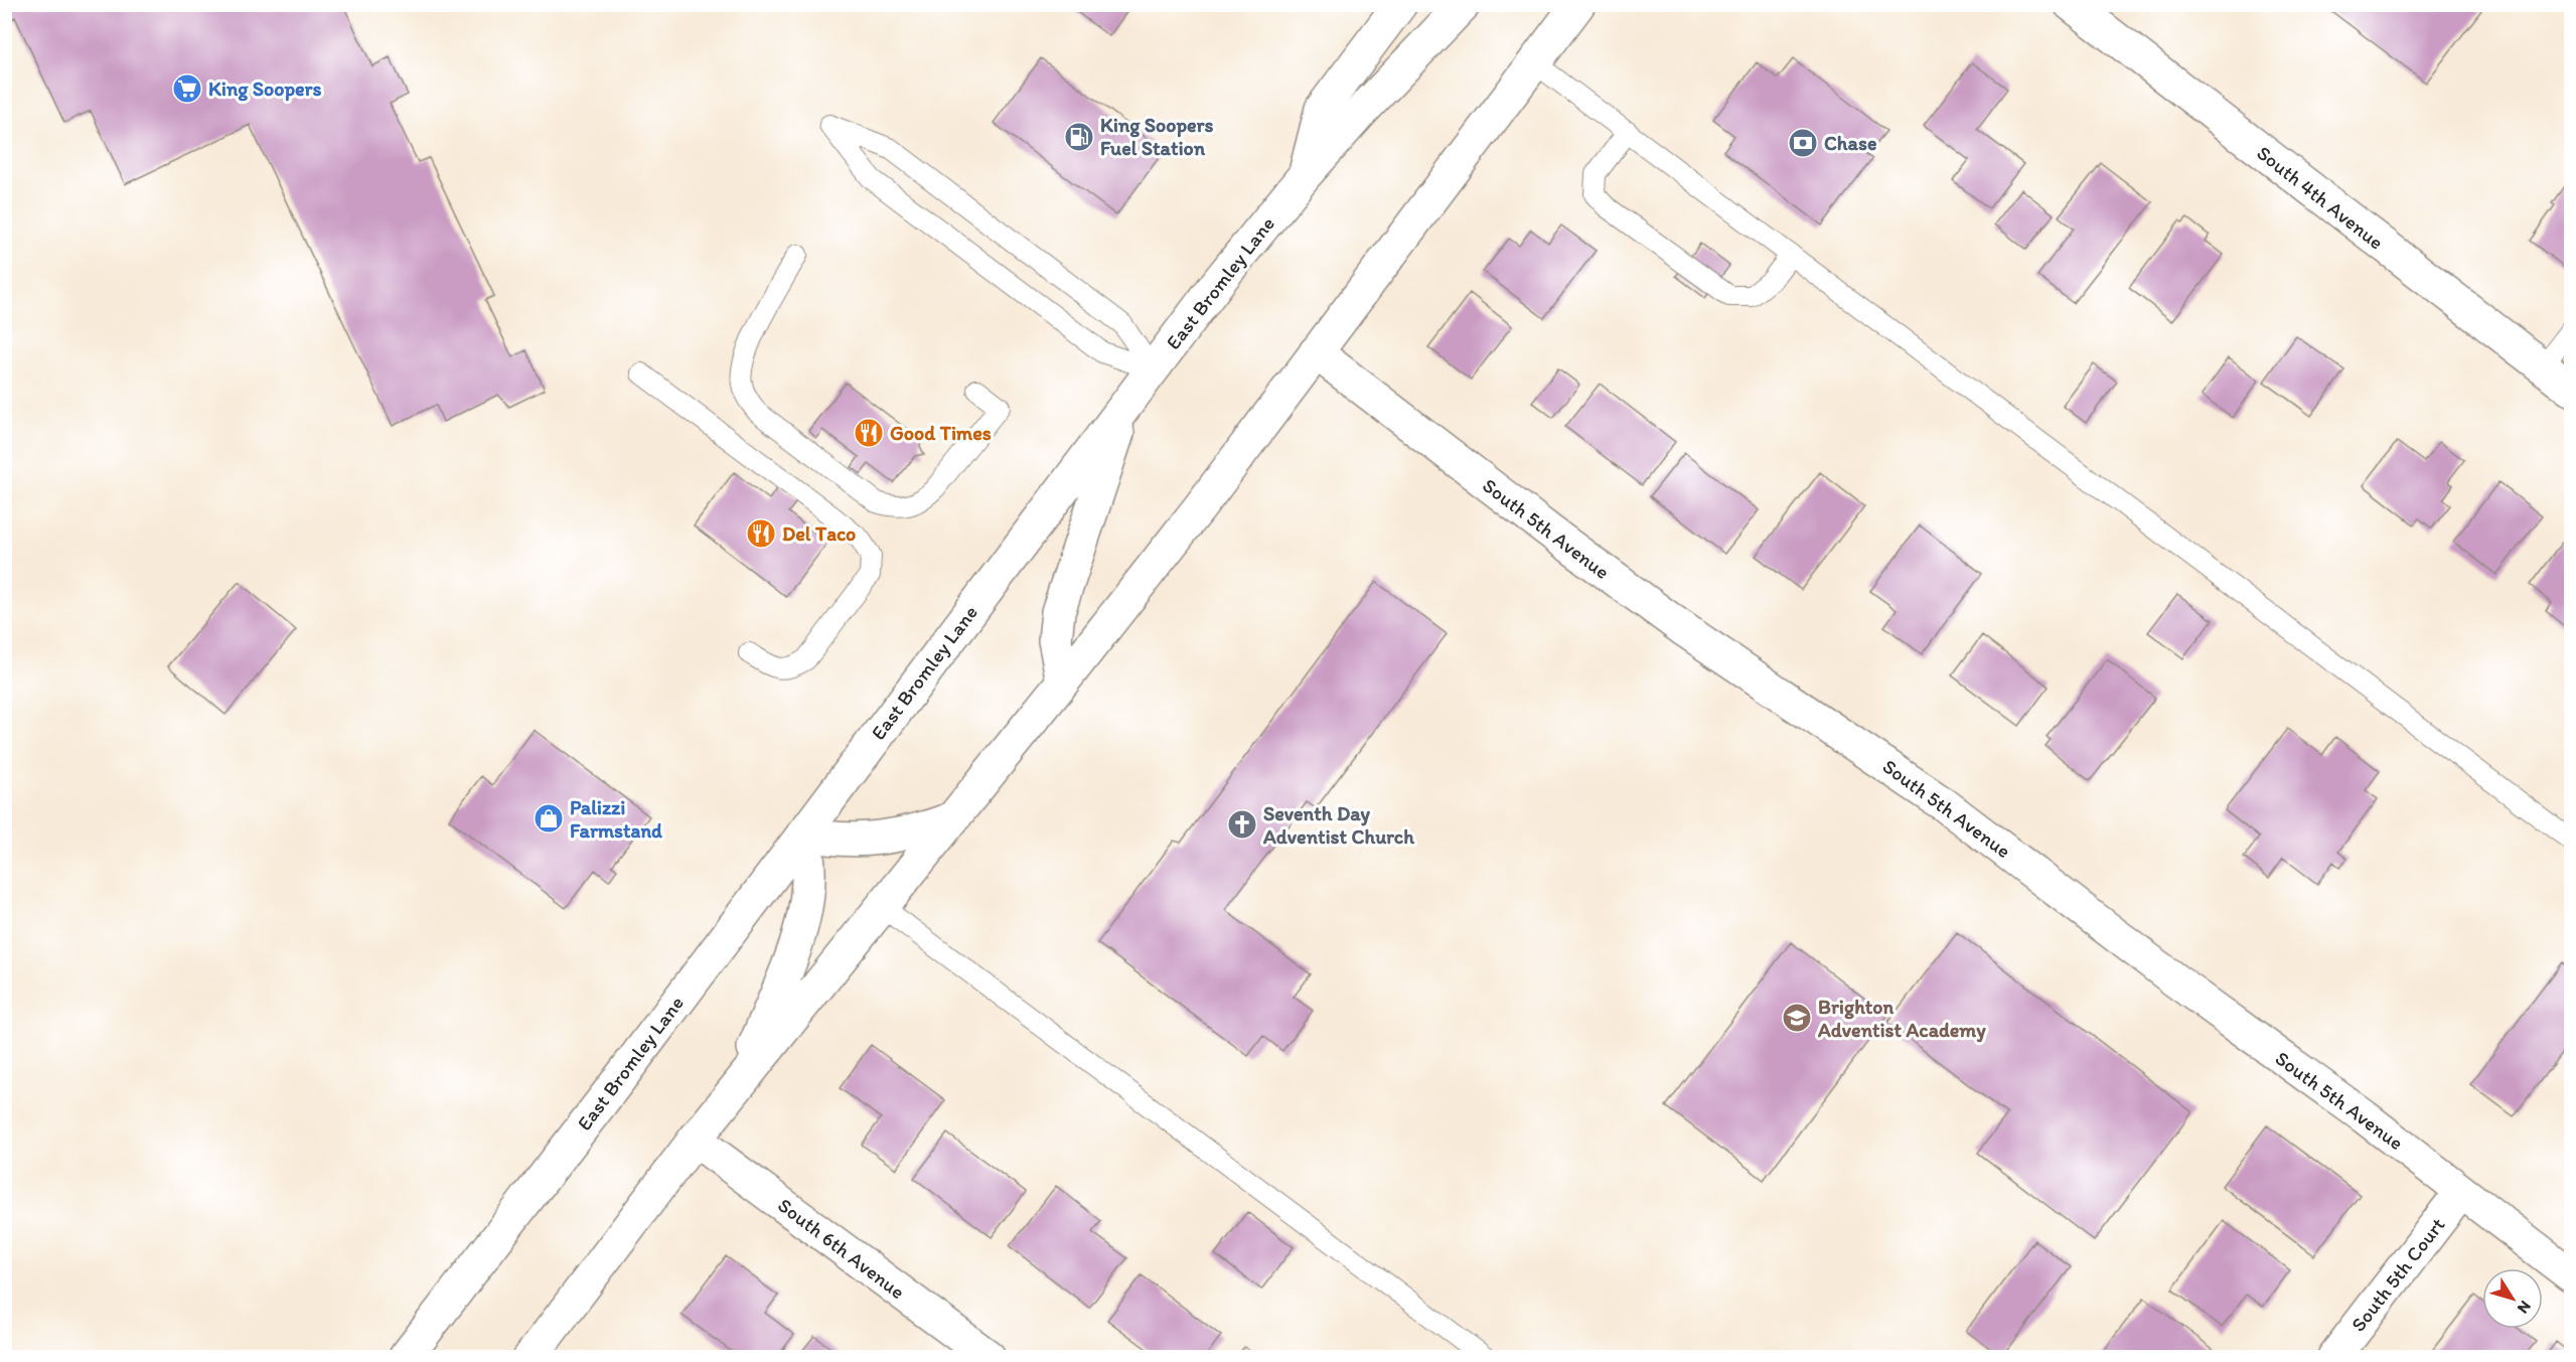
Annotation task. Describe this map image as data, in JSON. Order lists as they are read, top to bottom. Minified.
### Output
{"streets":{"main road":["South 4th Avenue","East Bromley Lane","South 5th Avenue","South 6th Avenue","South 5th Court"]},"crossings":[["South 5th Avenue","South 5th Court"]],"places":{"supermarket":["King Soopers"],"fuel station":["King Soopers Fuel Station"],"bank":["Chase"],"restaurant":["Good Times","Del Taco"],"shop":["Palizzi Farmstand"],"church":["Seventh Day Adventist Church"],"school or university":["Brighton Adventist Academy"]},"north":"bottom right"}
